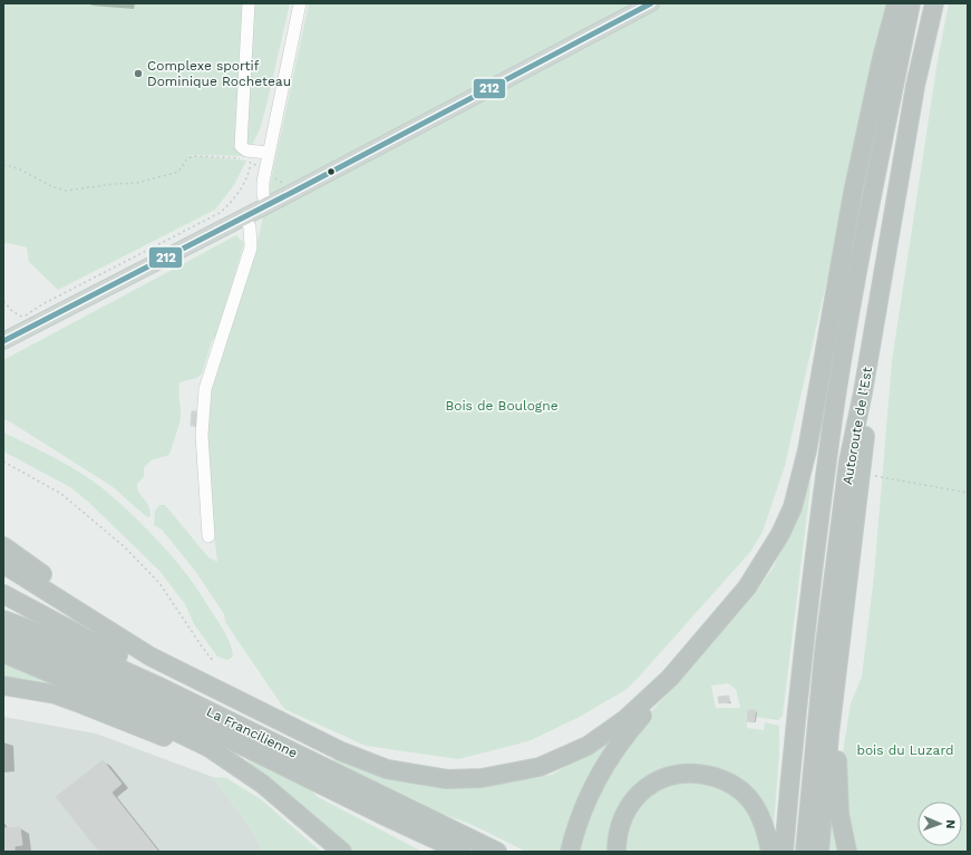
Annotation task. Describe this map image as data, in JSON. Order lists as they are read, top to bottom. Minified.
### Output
{"streets":{"highway":["Autoroute de l’Est","La Francilienne"]},"parks":["Bois de Boulogne","bois du Luzard"],"places":["Complexe sportif Dominique Rocheteau"],"lines":["transit line 212"],"north":"right"}
